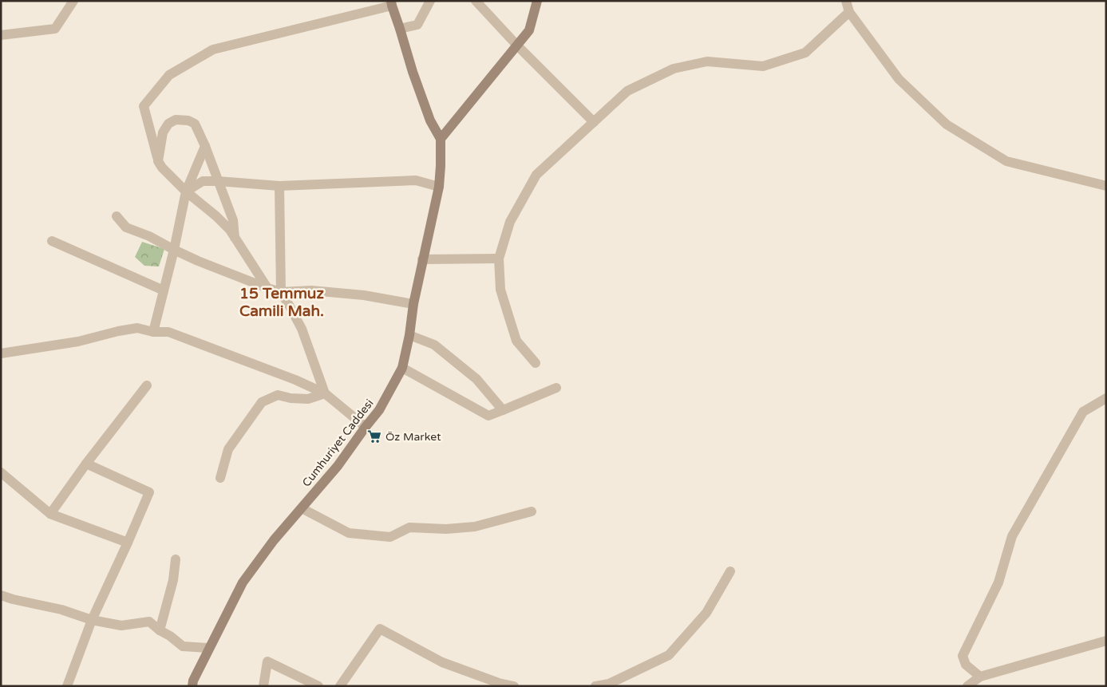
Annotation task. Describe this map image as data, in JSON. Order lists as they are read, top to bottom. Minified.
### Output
{"streets":{"street":["Cumhuriyet Caddesi"]},"districts":["15 Temmuz Camili Mah."],"places":{"supermarket":["Öz Market"]}}
